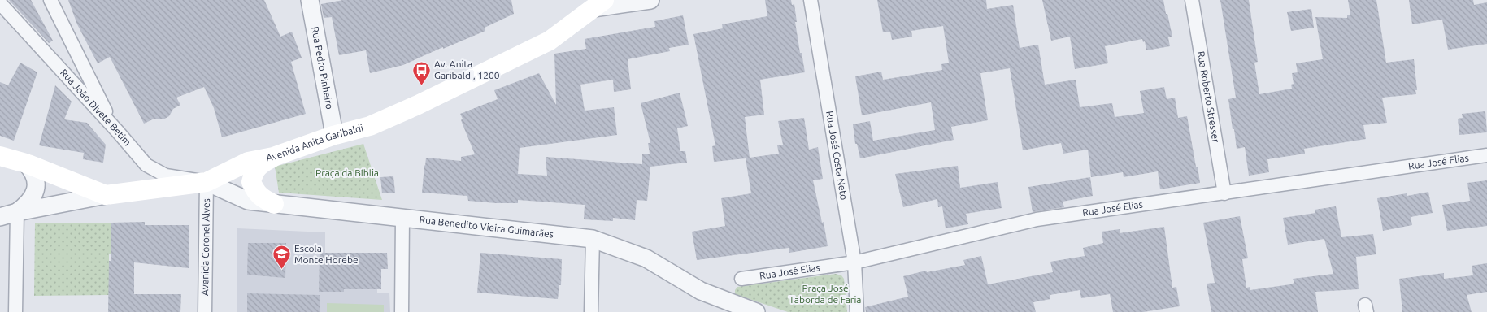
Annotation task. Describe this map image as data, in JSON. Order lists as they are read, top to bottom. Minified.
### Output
{"streets":{"main road":["Avenida Anita Garibaldi"],"street":["Rua Pedro Pinheiro","Rua Roberto Stresser","Rua João Divete Betim","Rua José Costa Neto","Rua José Elias","Rua Benedito Vieira Guimarães","Avenida Coronel Alves"]},"crossings":[["Rua Pedro Pinheiro","Avenida Anita Garibaldi"],["Rua Roberto Stresser","Rua José Elias"],["Rua João Divete Betim","Avenida Anita Garibaldi"],["Rua João Divete Betim","Rua Benedito Vieira Guimarães"],["Rua João Divete Betim","Avenida Coronel Alves"],["Avenida Anita Garibaldi","Rua Benedito Vieira Guimarães"],["Avenida Anita Garibaldi","Avenida Coronel Alves"],["Rua José Costa Neto","Rua José Elias"],["Rua Benedito Vieira Guimarães","Avenida Coronel Alves"]],"parks":["Praça da Bíblia","Praça José Taborda de Faria"],"places":{"bus stop":["Av. Anita Garibaldi, 1200"],"school or university":["Escola Monte Horebe"]}}
